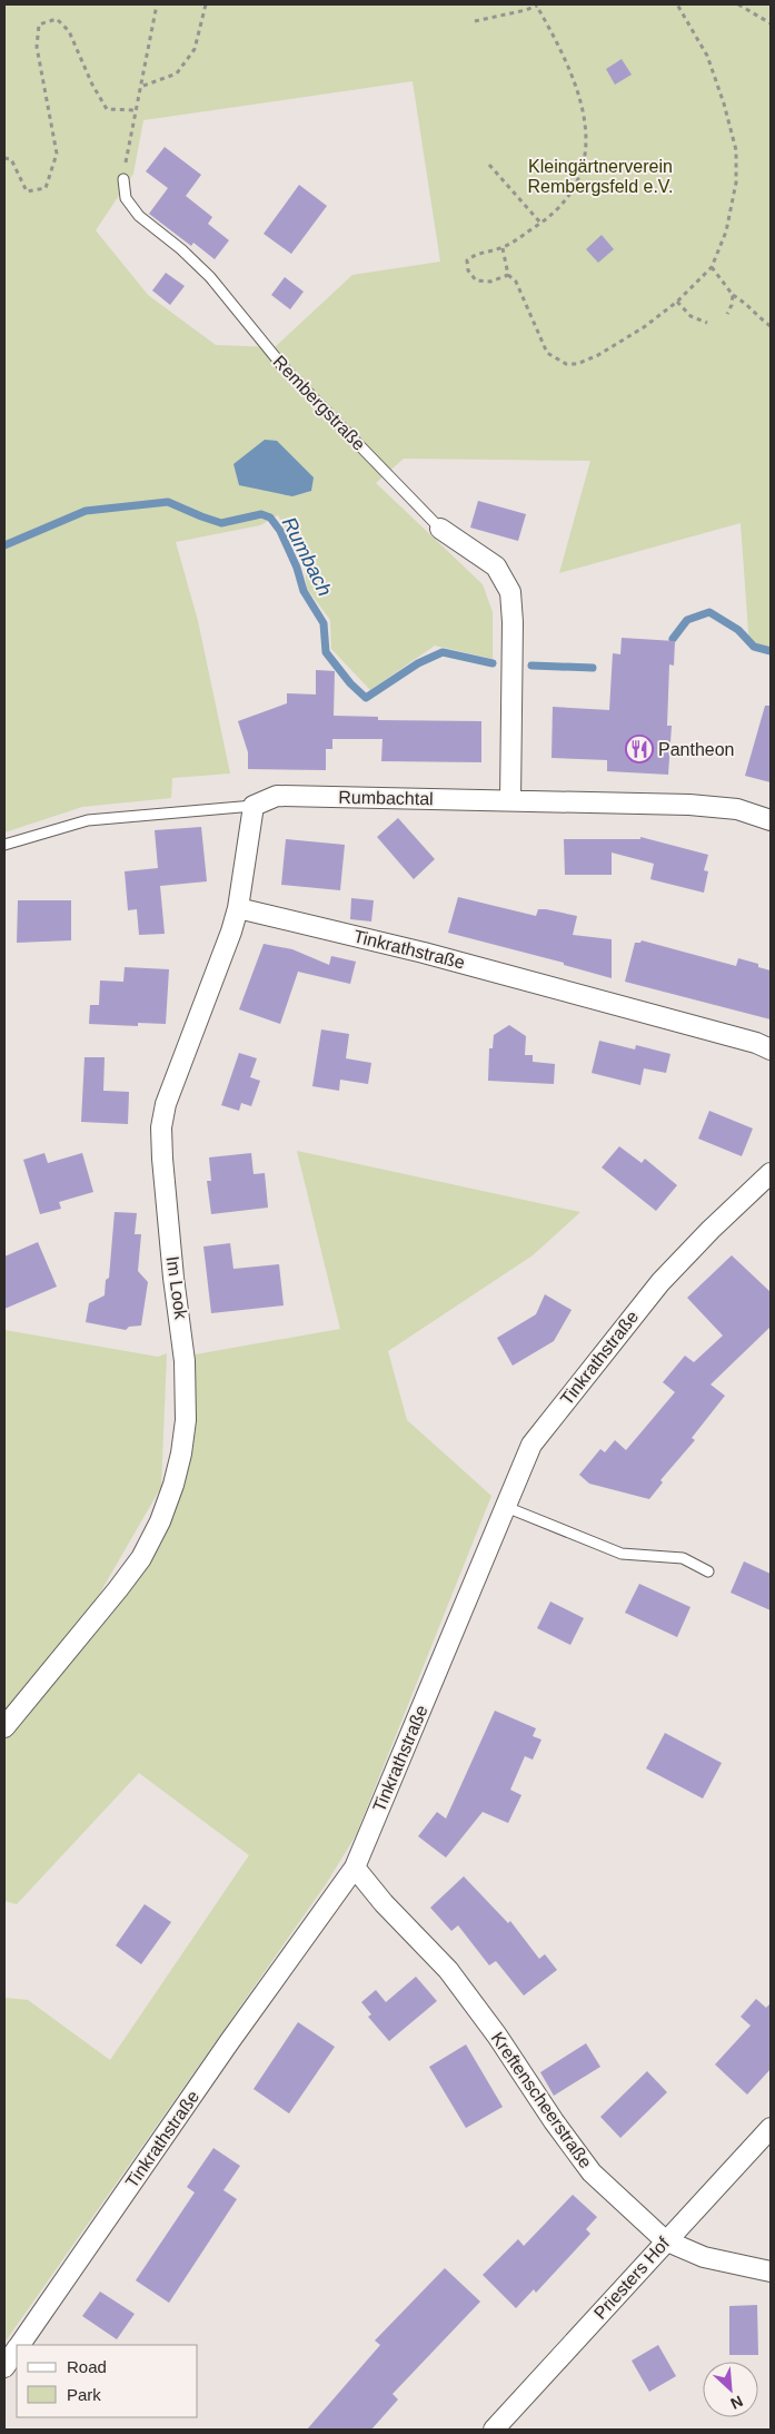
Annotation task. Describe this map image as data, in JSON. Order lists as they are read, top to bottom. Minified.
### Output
{"streets":{"street":["Rembergstraße","Rumbachtal","Tinkrathstraße","Im Look","Kreftenscheerstraße","Priesters Hof"]},"crossings":[["Rembergstraße","Rumbachtal"],["Rumbachtal","Im Look"],["Tinkrathstraße","Im Look"],["Tinkrathstraße","Kreftenscheerstraße"],["Kreftenscheerstraße","Priesters Hof"]],"water":["Rumbach"],"parks":["Kleingärtnerverein Rembergsfeld e.V."],"places":{"restaurant":["Pantheon"]},"legend":["Road","Park"],"north":"bottom right"}
